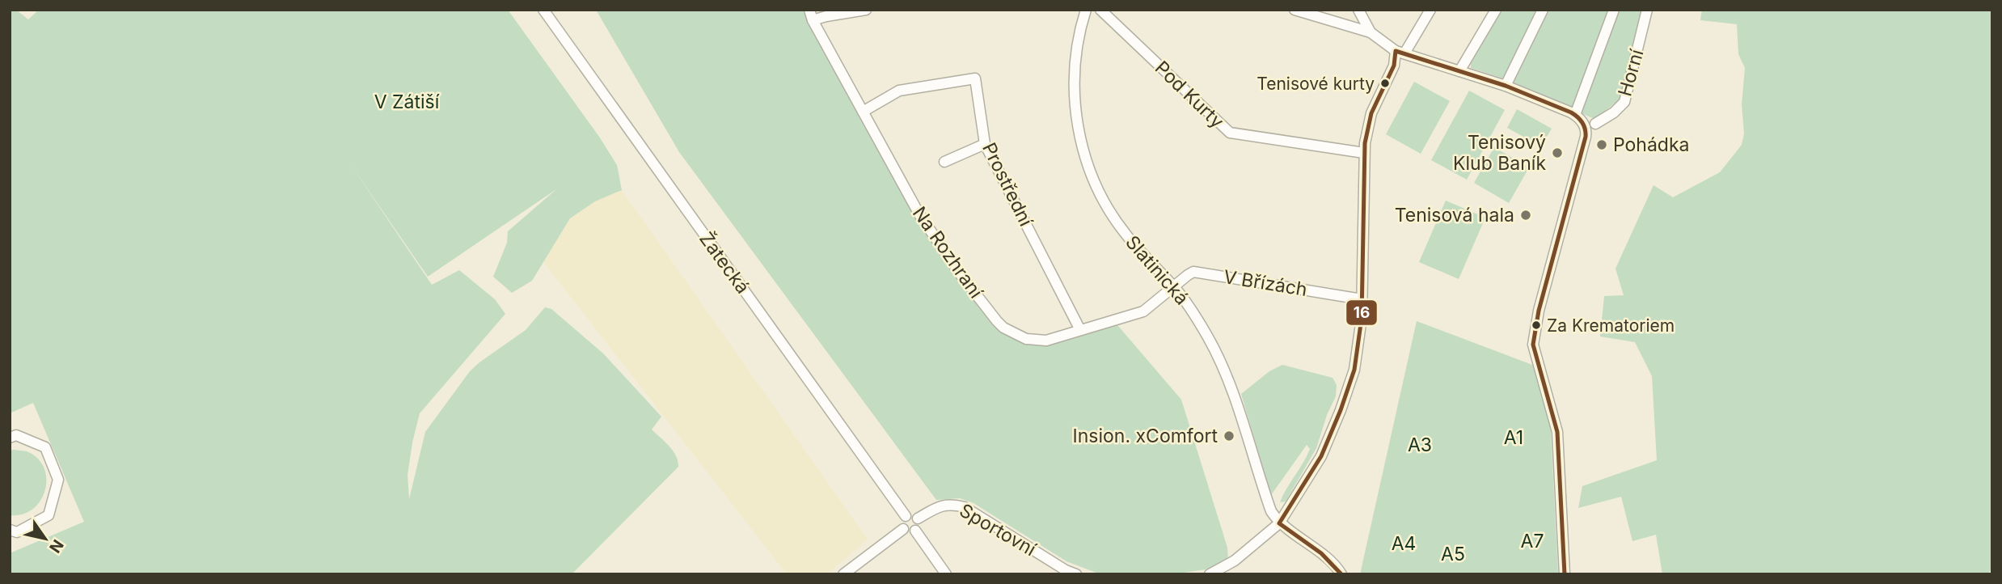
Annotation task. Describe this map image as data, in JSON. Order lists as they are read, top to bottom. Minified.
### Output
{"streets":{"street":["Horní","Pod Kurty","Prostřední","Na Rozhraní","Žatecká","Slatinická","V Břízách","Sportovní"]},"crossings":[["Prostřední","Na Rozhraní"],["Na Rozhraní","Slatinická"],["Na Rozhraní","V Břízách"],["Žatecká","Sportovní"],["Slatinická","V Břízách"]],"parks":["V Zátiší","A1","A3","A7","A4","A5"],"places":["Tenisové kurty","Pohádka","Tenisový Klub Baník","Tenisová hala","Za Krematoriem","Insion. xComfort"],"lines":["transit line 16"],"north":"bottom right"}
